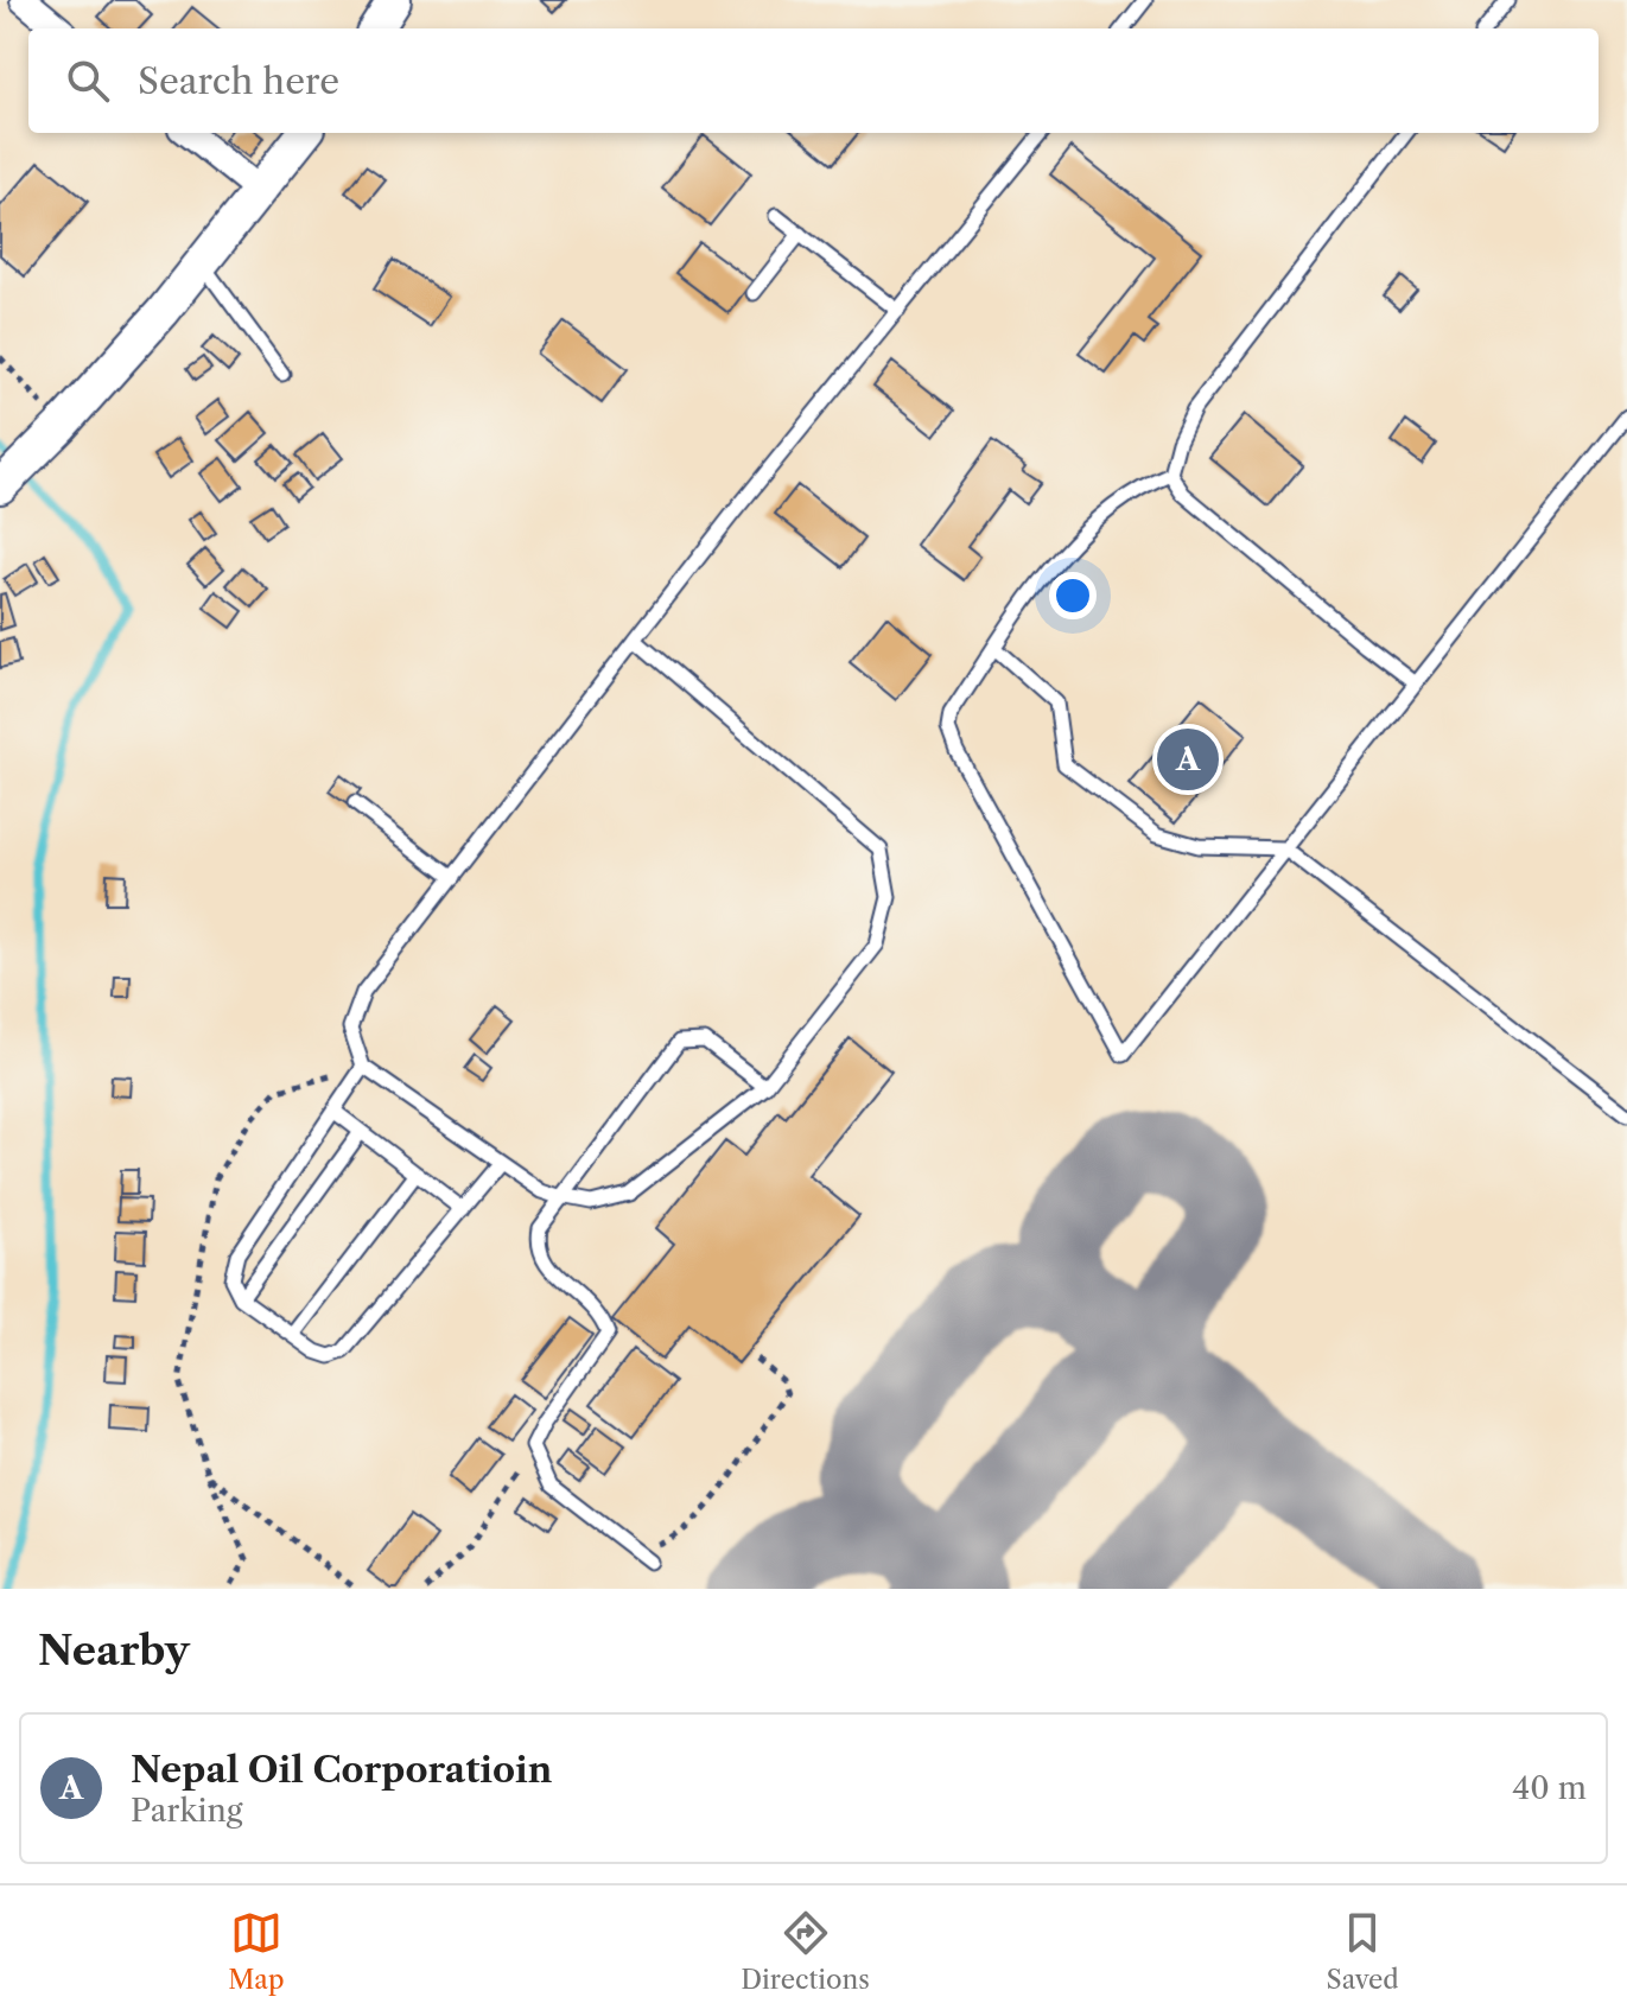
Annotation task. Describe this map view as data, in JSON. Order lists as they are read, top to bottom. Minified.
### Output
{"page":{"search":"Search here","pins":"A","heading":"Nearby","list":[{"mark":"A","name":"Nepal Oil Corporatioin","note":"Parking","value":"40 m"}],"nav":["Map","Directions","Saved"]}}
